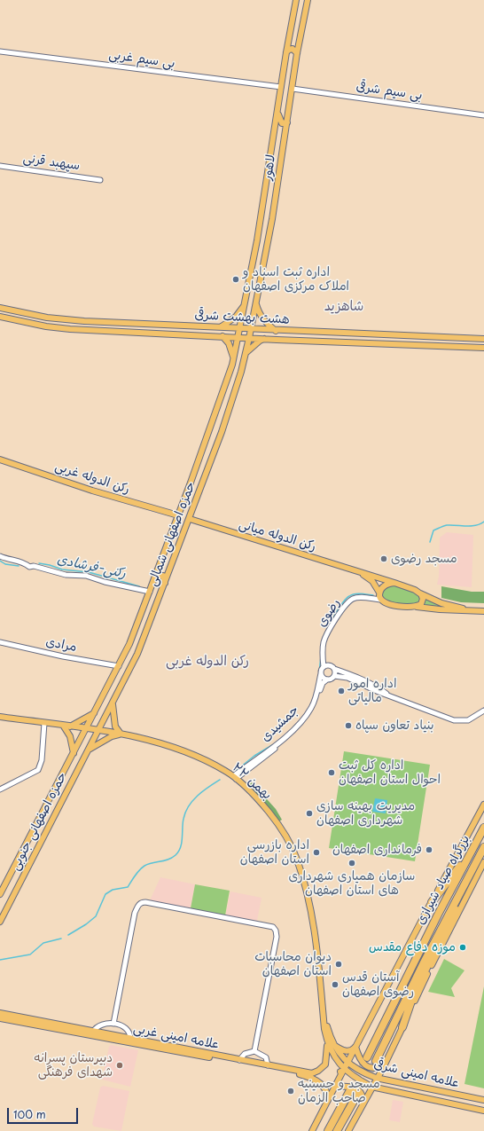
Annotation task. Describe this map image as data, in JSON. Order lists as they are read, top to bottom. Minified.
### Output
{"streets":{"highway":["بزرگراه صیاد شیرازی"],"main road":["لاهور","هشت بهشت شرقی","رکن الدوله غربی","حمزه اصفهانی شمالی","رکن الدوله میانی","۲۲ بهمن","حمزه اصفهانی جنوبی","علامه امینی غربی","علامه امینی شرقی"],"street":["بی سیم غربی","بی سیم شرقی","سپهبد قرنی","رضوی","مرادی","جمشیدی"]},"crossings":[["بی سیم غربی","لاهور"],["بی سیم شرقی","لاهور"],["لاهور","هشت بهشت شرقی"],["لاهور","حمزه اصفهانی شمالی"],["هشت بهشت شرقی","حمزه اصفهانی شمالی"],["رکن الدوله غربی","حمزه اصفهانی شمالی"],["حمزه اصفهانی شمالی","رکن الدوله میانی"],["حمزه اصفهانی شمالی","مرادی"],["حمزه اصفهانی شمالی","۲۲ بهمن"],["حمزه اصفهانی شمالی","حمزه اصفهانی جنوبی"],["رضوی","جمشیدی"],["جمشیدی","۲۲ بهمن"],["۲۲ بهمن","حمزه اصفهانی جنوبی"],["۲۲ بهمن","علامه امینی شرقی"],["علامه امینی غربی","علامه امینی شرقی"]],"districts":["شاهزید","رکن الدوله غربی"],"water":["رکنی-فرشادی"],"places":["اداره ثبت اسناد و املاک مرکزی اصفهان","مسجد رضوی","اداره امور مالیاتی","بنیاد تعاون سپاه","اداره کل ثبت احوال استان اصفهان","مدیریت بهینه سازی شهرداری اصفهان","فرمانداری اصفهان","اداره بازرسی استان اصفهان","سازمان همیاری شهرداری های استان اصفهان","موزه دفاع مقدس","دیوان محاسبات استان اصفهان","آستان قدس رضوی اصفهان","دبیرستان پسرانه شهدای فرهنگی","مسجد و حسینیه صاحب الزمان"],"scale_bar":"100 m"}
